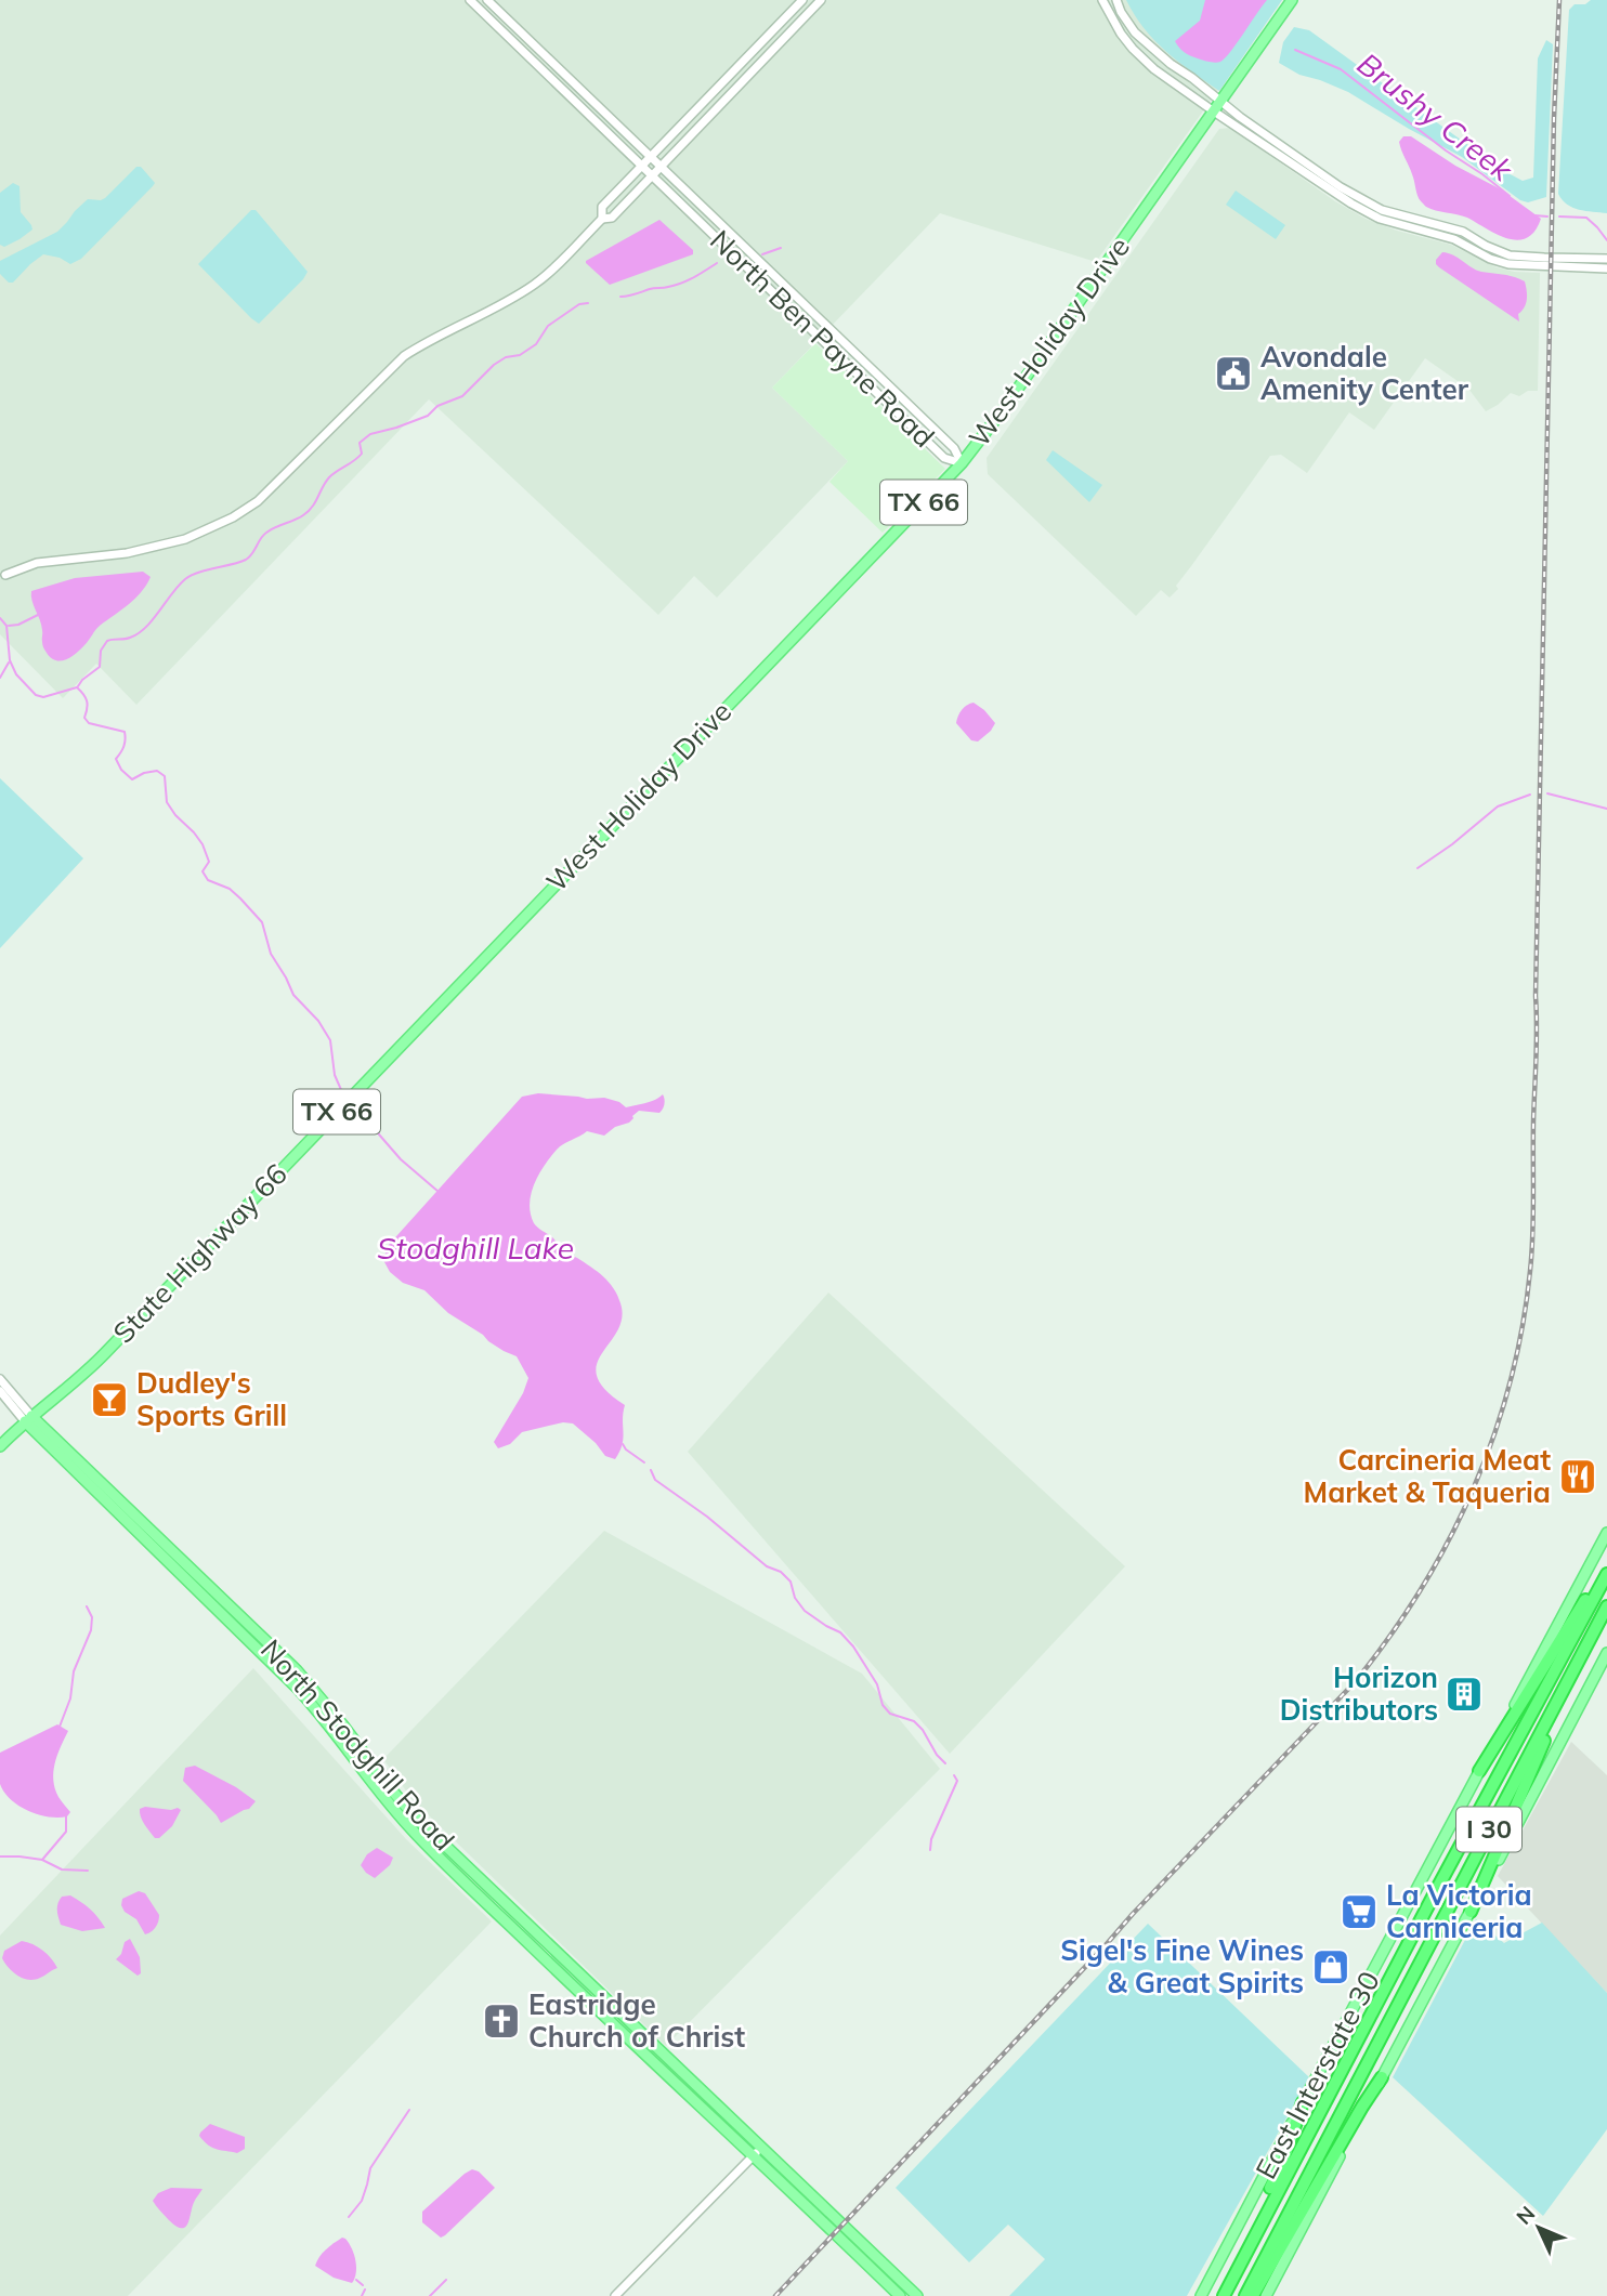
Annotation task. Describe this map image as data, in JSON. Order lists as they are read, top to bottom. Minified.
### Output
{"streets":{"highway":["I 30"],"main road":["West Holiday Drive","TX 66","State Highway 66","North Stodghill Road","East Interstate 30"],"street":["North Ben Payne Road"]},"crossings":[["North Ben Payne Road","West Holiday Drive"],["West Holiday Drive","State Highway 66"],["TX 66","State Highway 66"],["TX 66","North Stodghill Road"],["State Highway 66","North Stodghill Road"]],"water":["Brushy Creek","Stodghill Lake"],"places":{"public building":["Avondale Amenity Center"],"bar":["Dudley's Sports Grill"],"restaurant":["Carcineria Meat Market & Taqueria"],"building":["Horizon Distributors"],"supermarket":["La Victoria Carniceria"],"shop":["Sigel's Fine Wines & Great Spirits"],"church":["Eastridge Church of Christ"]},"north":"top left"}
